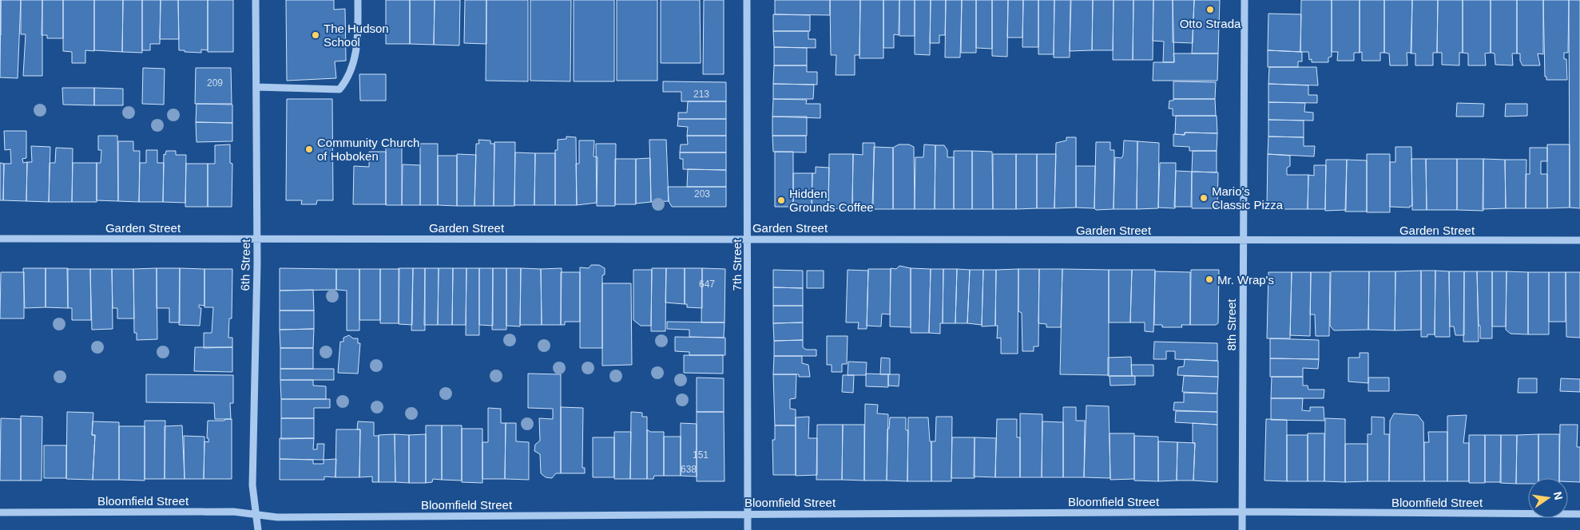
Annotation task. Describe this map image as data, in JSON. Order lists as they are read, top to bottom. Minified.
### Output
{"streets":{"street":["Garden Street","6th Street","7th Street","8th Street","Bloomfield Street"]},"crossings":[["Garden Street","6th Street"],["Garden Street","7th Street"],["Garden Street","8th Street"],["6th Street","Bloomfield Street"],["7th Street","Bloomfield Street"],["8th Street","Bloomfield Street"]],"places":["Otto Strada","The Hudson School","Community Church of Hoboken","Mario's Classic Pizza","Hidden Grounds Coffee","Mr. Wrap's"],"house_numbers":["209","213","203","647","151","638"],"north":"right"}
